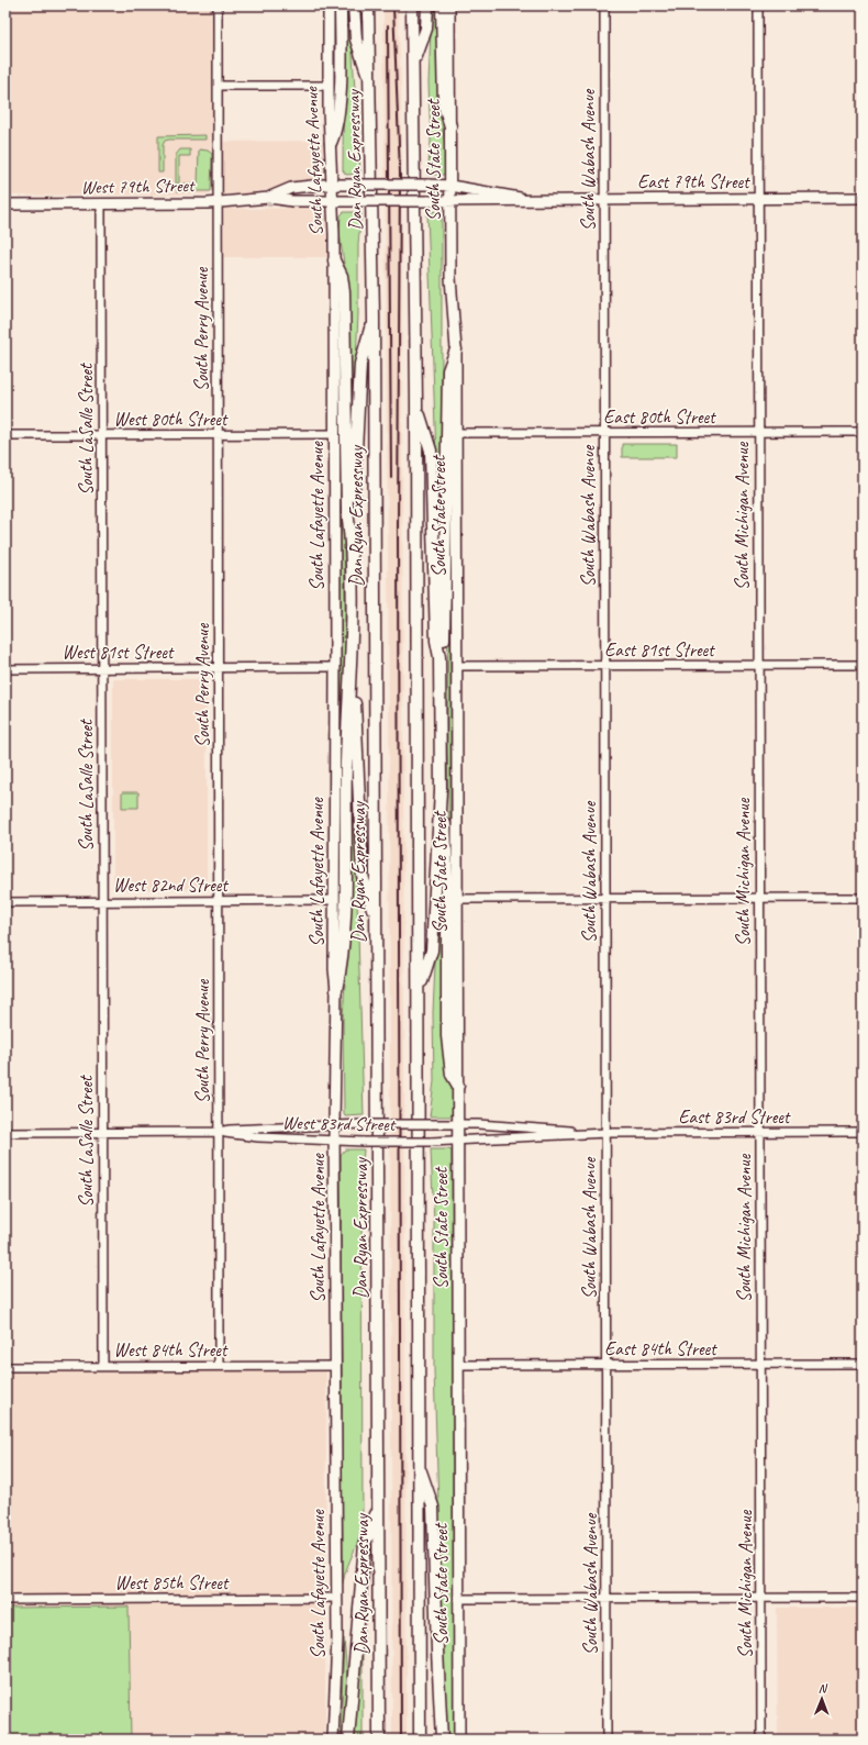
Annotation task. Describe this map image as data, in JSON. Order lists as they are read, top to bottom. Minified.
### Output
{"streets":{"highway":["Dan Ryan Expressway"],"main road":["South State Street","South Lafayette Avenue","East 79th Street","West 79th Street"],"street":["South Wabash Avenue","South Perry Avenue","East 80th Street","West 80th Street","South LaSalle Street","South Michigan Avenue","East 81st Street","West 81st Street","West 82nd Street","East 83rd Street","West 83rd Street","East 84th Street","West 84th Street","West 85th Street"]},"crossings":[["South State Street","East 79th Street"],["South State Street","West 79th Street"],["South State Street","East 80th Street"],["South State Street","East 81st Street"],["South State Street","East 83rd Street"],["South State Street","West 83rd Street"],["South State Street","East 84th Street"],["South Wabash Avenue","East 79th Street"],["South Wabash Avenue","East 80th Street"],["South Wabash Avenue","East 81st Street"],["South Wabash Avenue","East 83rd Street"],["South Wabash Avenue","East 84th Street"],["South Lafayette Avenue","West 79th Street"],["South Lafayette Avenue","West 80th Street"],["South Lafayette Avenue","West 81st Street"],["South Lafayette Avenue","West 82nd Street"],["South Lafayette Avenue","West 83rd Street"],["South Lafayette Avenue","West 84th Street"],["South Lafayette Avenue","West 85th Street"],["East 79th Street","West 79th Street"],["East 79th Street","South Michigan Avenue"],["West 79th Street","South Perry Avenue"],["West 79th Street","South LaSalle Street"],["South Perry Avenue","West 80th Street"],["South Perry Avenue","West 81st Street"],["South Perry Avenue","West 82nd Street"],["South Perry Avenue","West 83rd Street"],["South Perry Avenue","West 84th Street"],["East 80th Street","South Michigan Avenue"],["West 80th Street","South LaSalle Street"],["South LaSalle Street","West 81st Street"],["South LaSalle Street","West 82nd Street"],["South LaSalle Street","West 83rd Street"],["South LaSalle Street","West 84th Street"],["South Michigan Avenue","East 81st Street"],["South Michigan Avenue","East 83rd Street"],["South Michigan Avenue","East 84th Street"],["East 83rd Street","West 83rd Street"]],"north":"top"}
